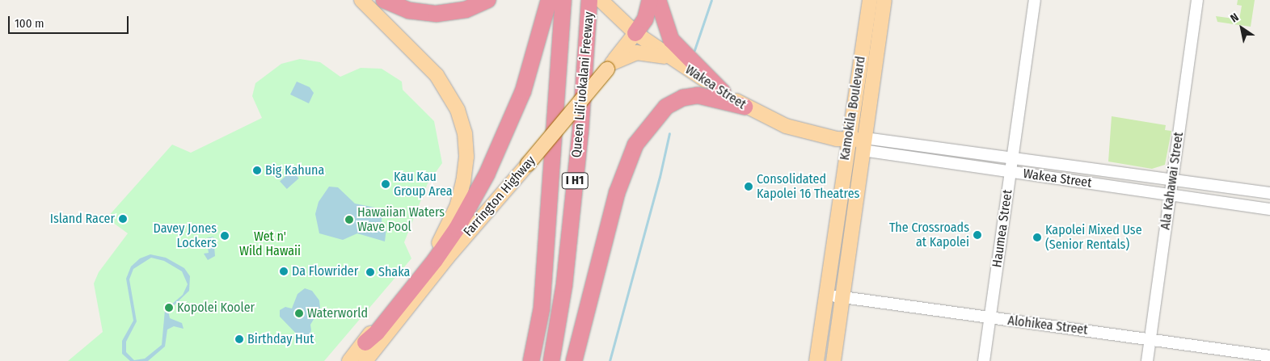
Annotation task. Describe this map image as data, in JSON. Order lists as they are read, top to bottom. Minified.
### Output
{"streets":{"highway":["Queen Liliʻuokalani Freeway","I H1"],"main road":["Wakea Street","Kamokila Boulevard","Farrington Highway"],"street":["Ala Kahawai Street","Haumea Street","Alohikea Street"]},"crossings":[["Wakea Street","Kamokila Boulevard"],["Wakea Street","Ala Kahawai Street"],["Wakea Street","Farrington Highway"],["Wakea Street","Haumea Street"],["Kamokila Boulevard","Alohikea Street"],["Ala Kahawai Street","Alohikea Street"],["Haumea Street","Alohikea Street"]],"parks":["Wet n' Wild Hawaii"],"places":["Big Kahuna","Kau Kau Group Area","Consolidated Kapolei 16 Theatres","Island Racer","Hawaiian Waters Wave Pool","The Crossroads at Kapolei","Davey Jones Lockers","Kapolei Mixed Use (Senior Rentals)","Da Flowrider","Shaka","Kopolei Kooler","Waterworld","Birthday Hut"],"scale_bar":"100 m","north":"top left"}
